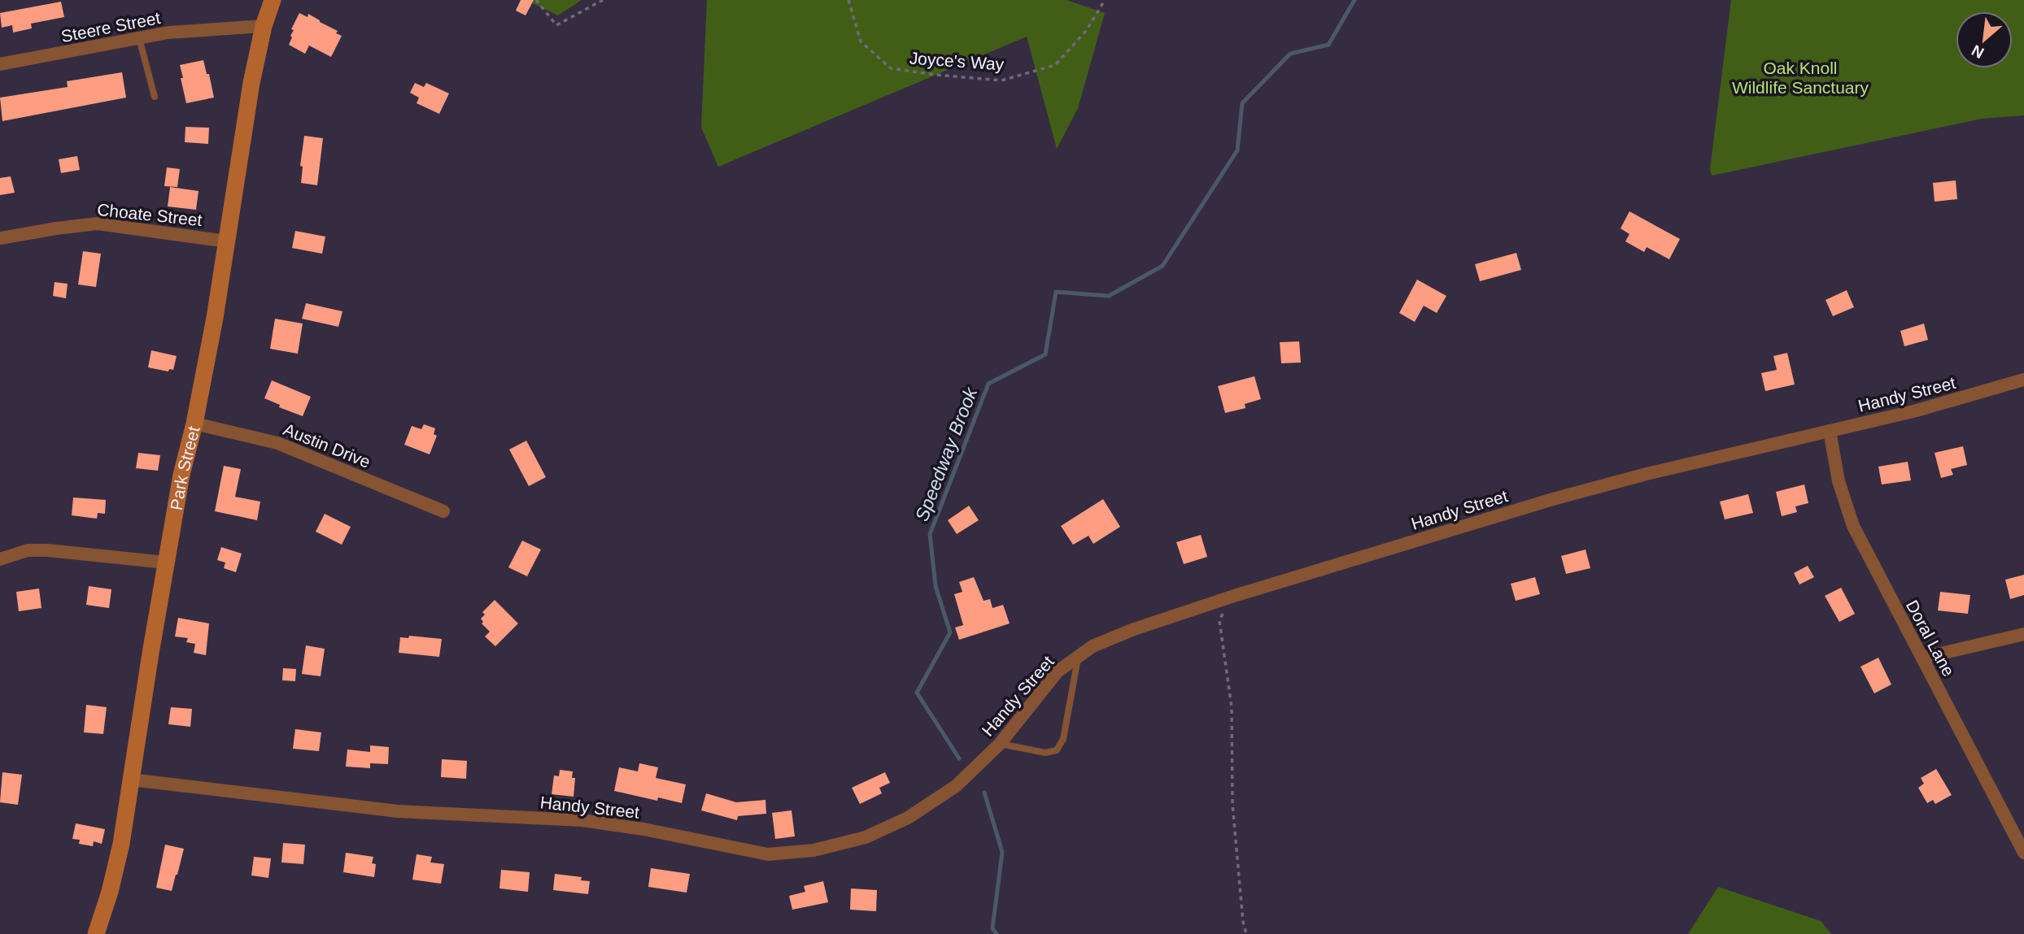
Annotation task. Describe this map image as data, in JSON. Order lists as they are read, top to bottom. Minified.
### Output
{"streets":{"main road":["Park Street"],"street":["Steere Street","Choate Street","Handy Street","Austin Drive","Doral Lane"],"path":["Joyce's Way"]},"crossings":[["Steere Street","Park Street"],["Choate Street","Park Street"],["Handy Street","Park Street"],["Handy Street","Doral Lane"],["Austin Drive","Park Street"]],"water":["Speedway Brook"],"parks":["Oak Knoll Wildlife Sanctuary"],"north":"bottom left"}
